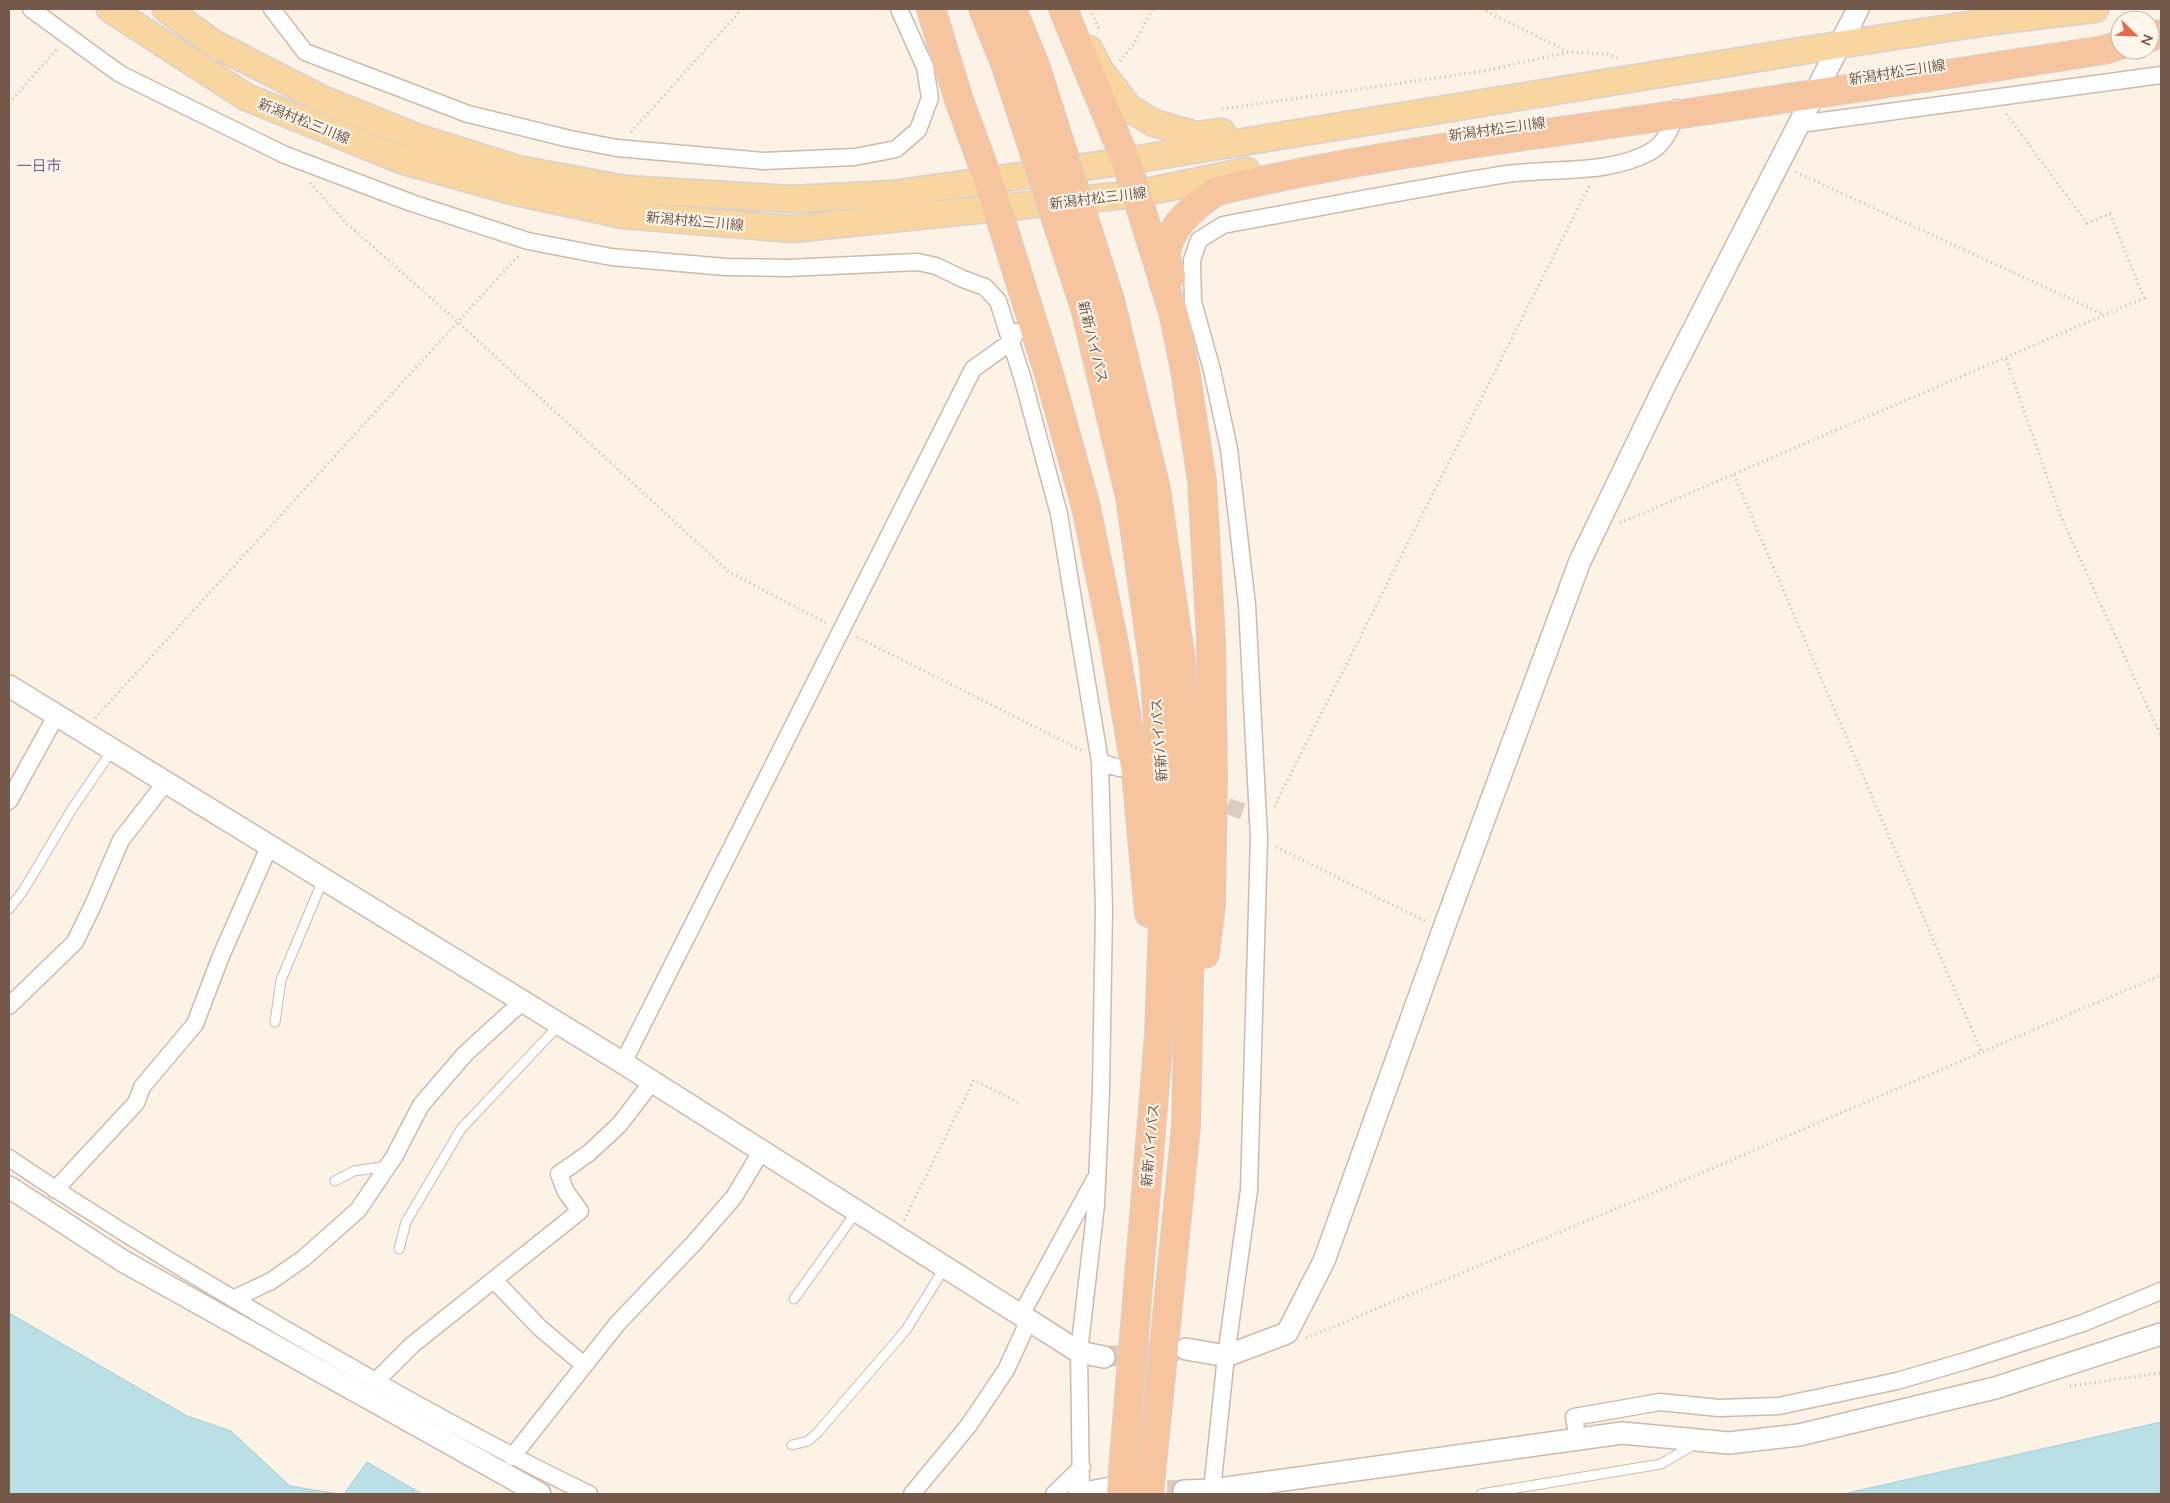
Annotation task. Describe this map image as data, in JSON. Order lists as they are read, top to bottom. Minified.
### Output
{"streets":{"highway":["新新バイパス"],"main road":["新潟村松三川線"]},"districts":["一日市"],"north":"bottom right"}
